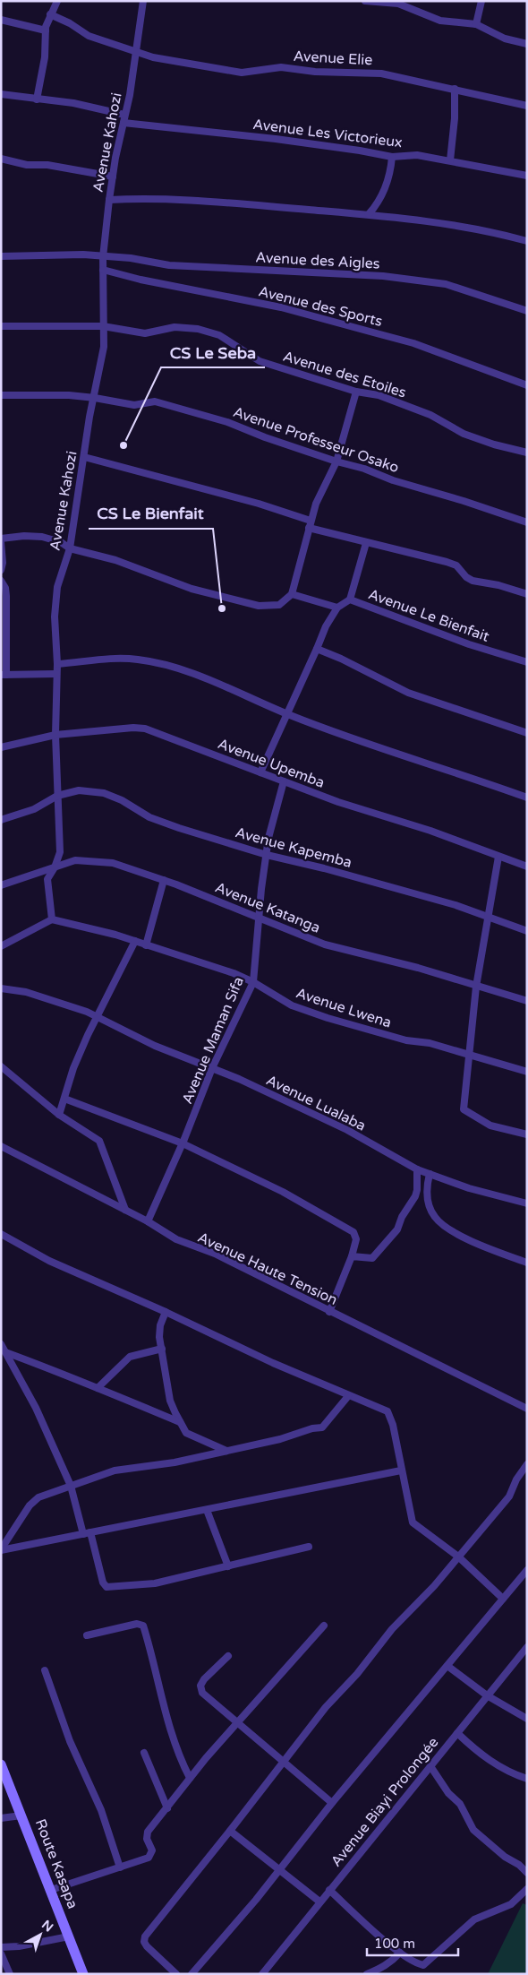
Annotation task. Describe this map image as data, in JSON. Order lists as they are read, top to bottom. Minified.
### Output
{"streets":{"main road":["Route Kasapa"],"street":["Avenue Elie","Avenue Les Victorieux","Avenue Kahozi","Avenue des Aigles","Avenue des Sports","Avenue des Etoiles","Avenue Professeur Osako","Avenue Le Bienfait","Avenue Upemba","Avenue Kapemba","Avenue Katanga","Avenue Lwena","Avenue Maman Sifa","Avenue Lualaba","Avenue Haute Tension","Avenue Biayi Prolongée"]},"crossings":[["Avenue Elie","Avenue Kahozi"],["Avenue Les Victorieux","Avenue Kahozi"],["Avenue Kahozi","Avenue des Aigles"],["Avenue Kahozi","Avenue des Sports"],["Avenue Kahozi","Avenue des Etoiles"],["Avenue Kahozi","Avenue Professeur Osako"],["Avenue Kahozi","Avenue Upemba"],["Avenue Kahozi","Avenue Kapemba"],["Avenue Kahozi","Avenue Katanga"],["Avenue Upemba","Avenue Maman Sifa"],["Avenue Kapemba","Avenue Maman Sifa"],["Avenue Katanga","Avenue Maman Sifa"],["Avenue Lwena","Avenue Maman Sifa"],["Avenue Maman Sifa","Avenue Lualaba"],["Avenue Maman Sifa","Avenue Haute Tension"]],"places":["CS Le Seba","CS Le Bienfait"],"scale_bar":"100 m","north":"top right"}
